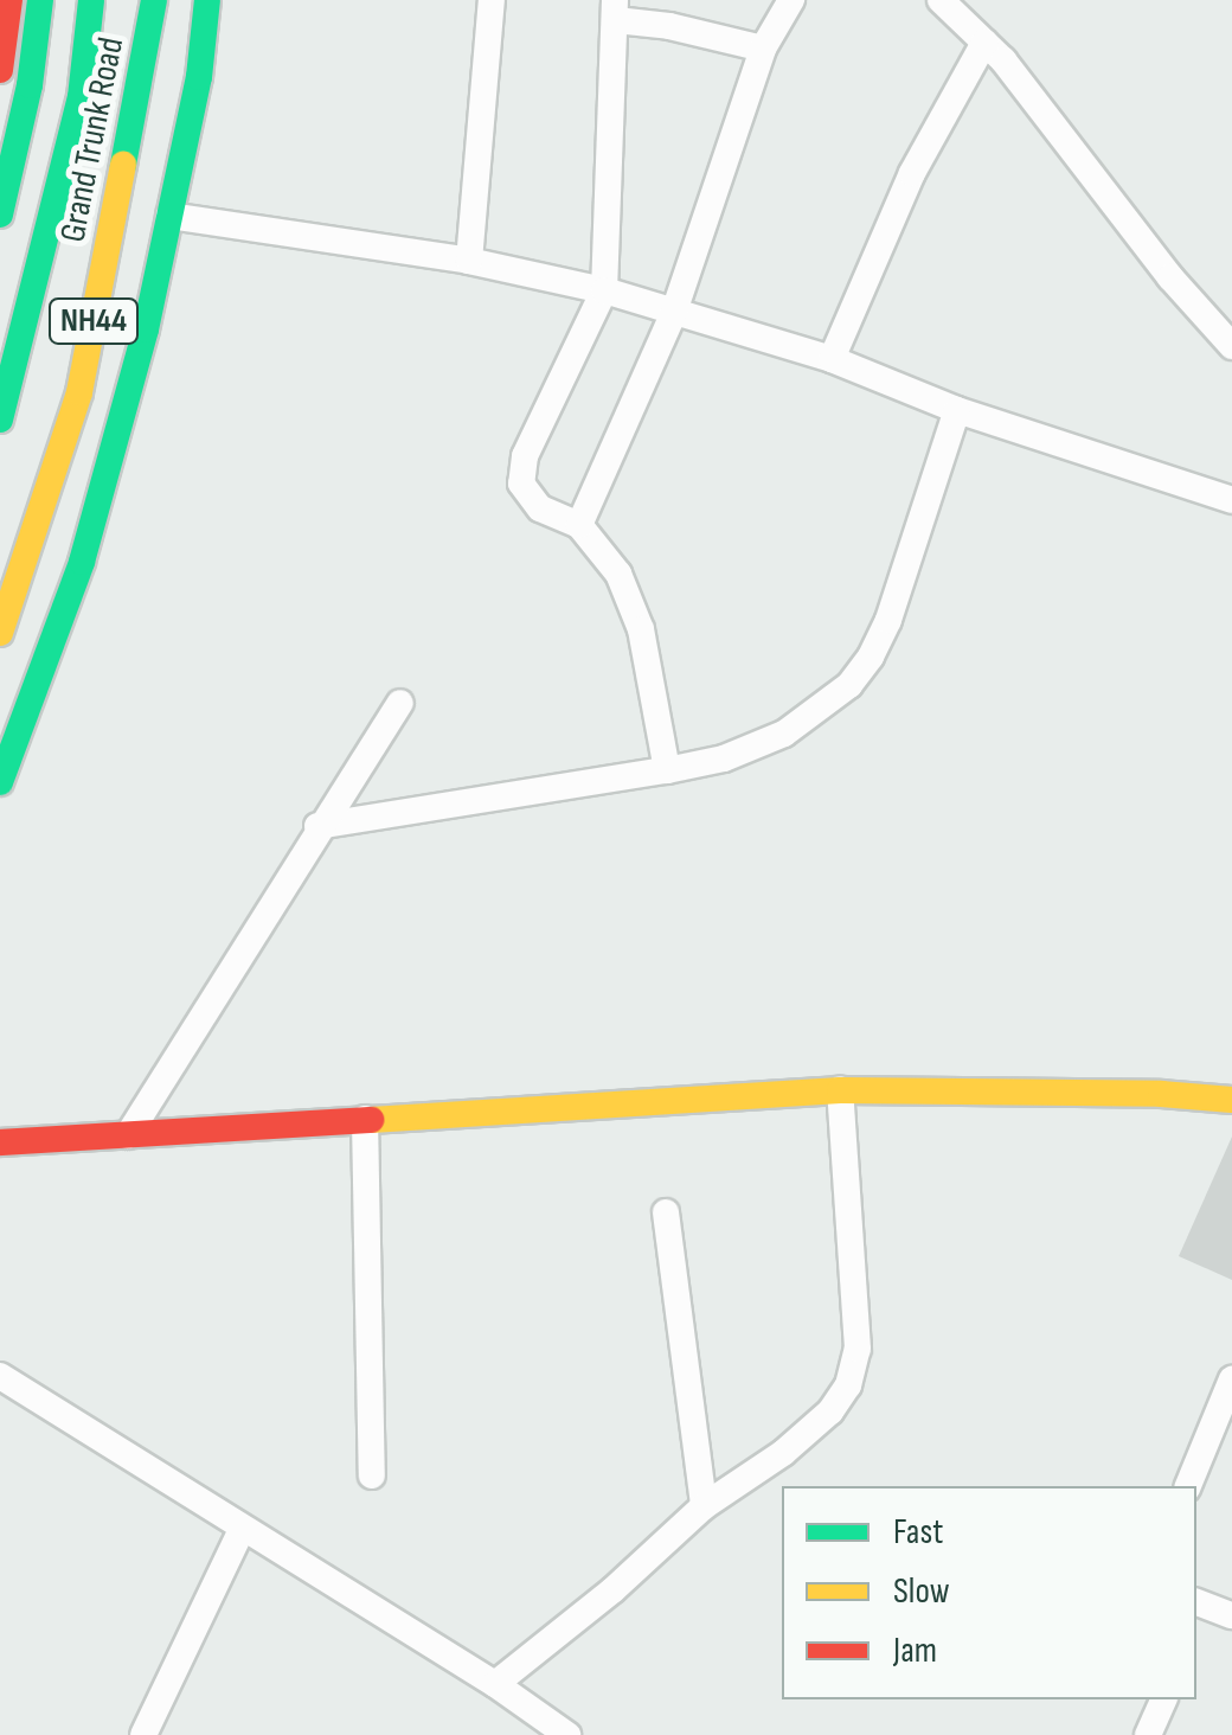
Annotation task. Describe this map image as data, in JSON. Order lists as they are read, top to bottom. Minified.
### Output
{"streets":{"main road":["Grand Trunk Road","NH44"]},"legend":["Fast","Slow","Jam"]}
